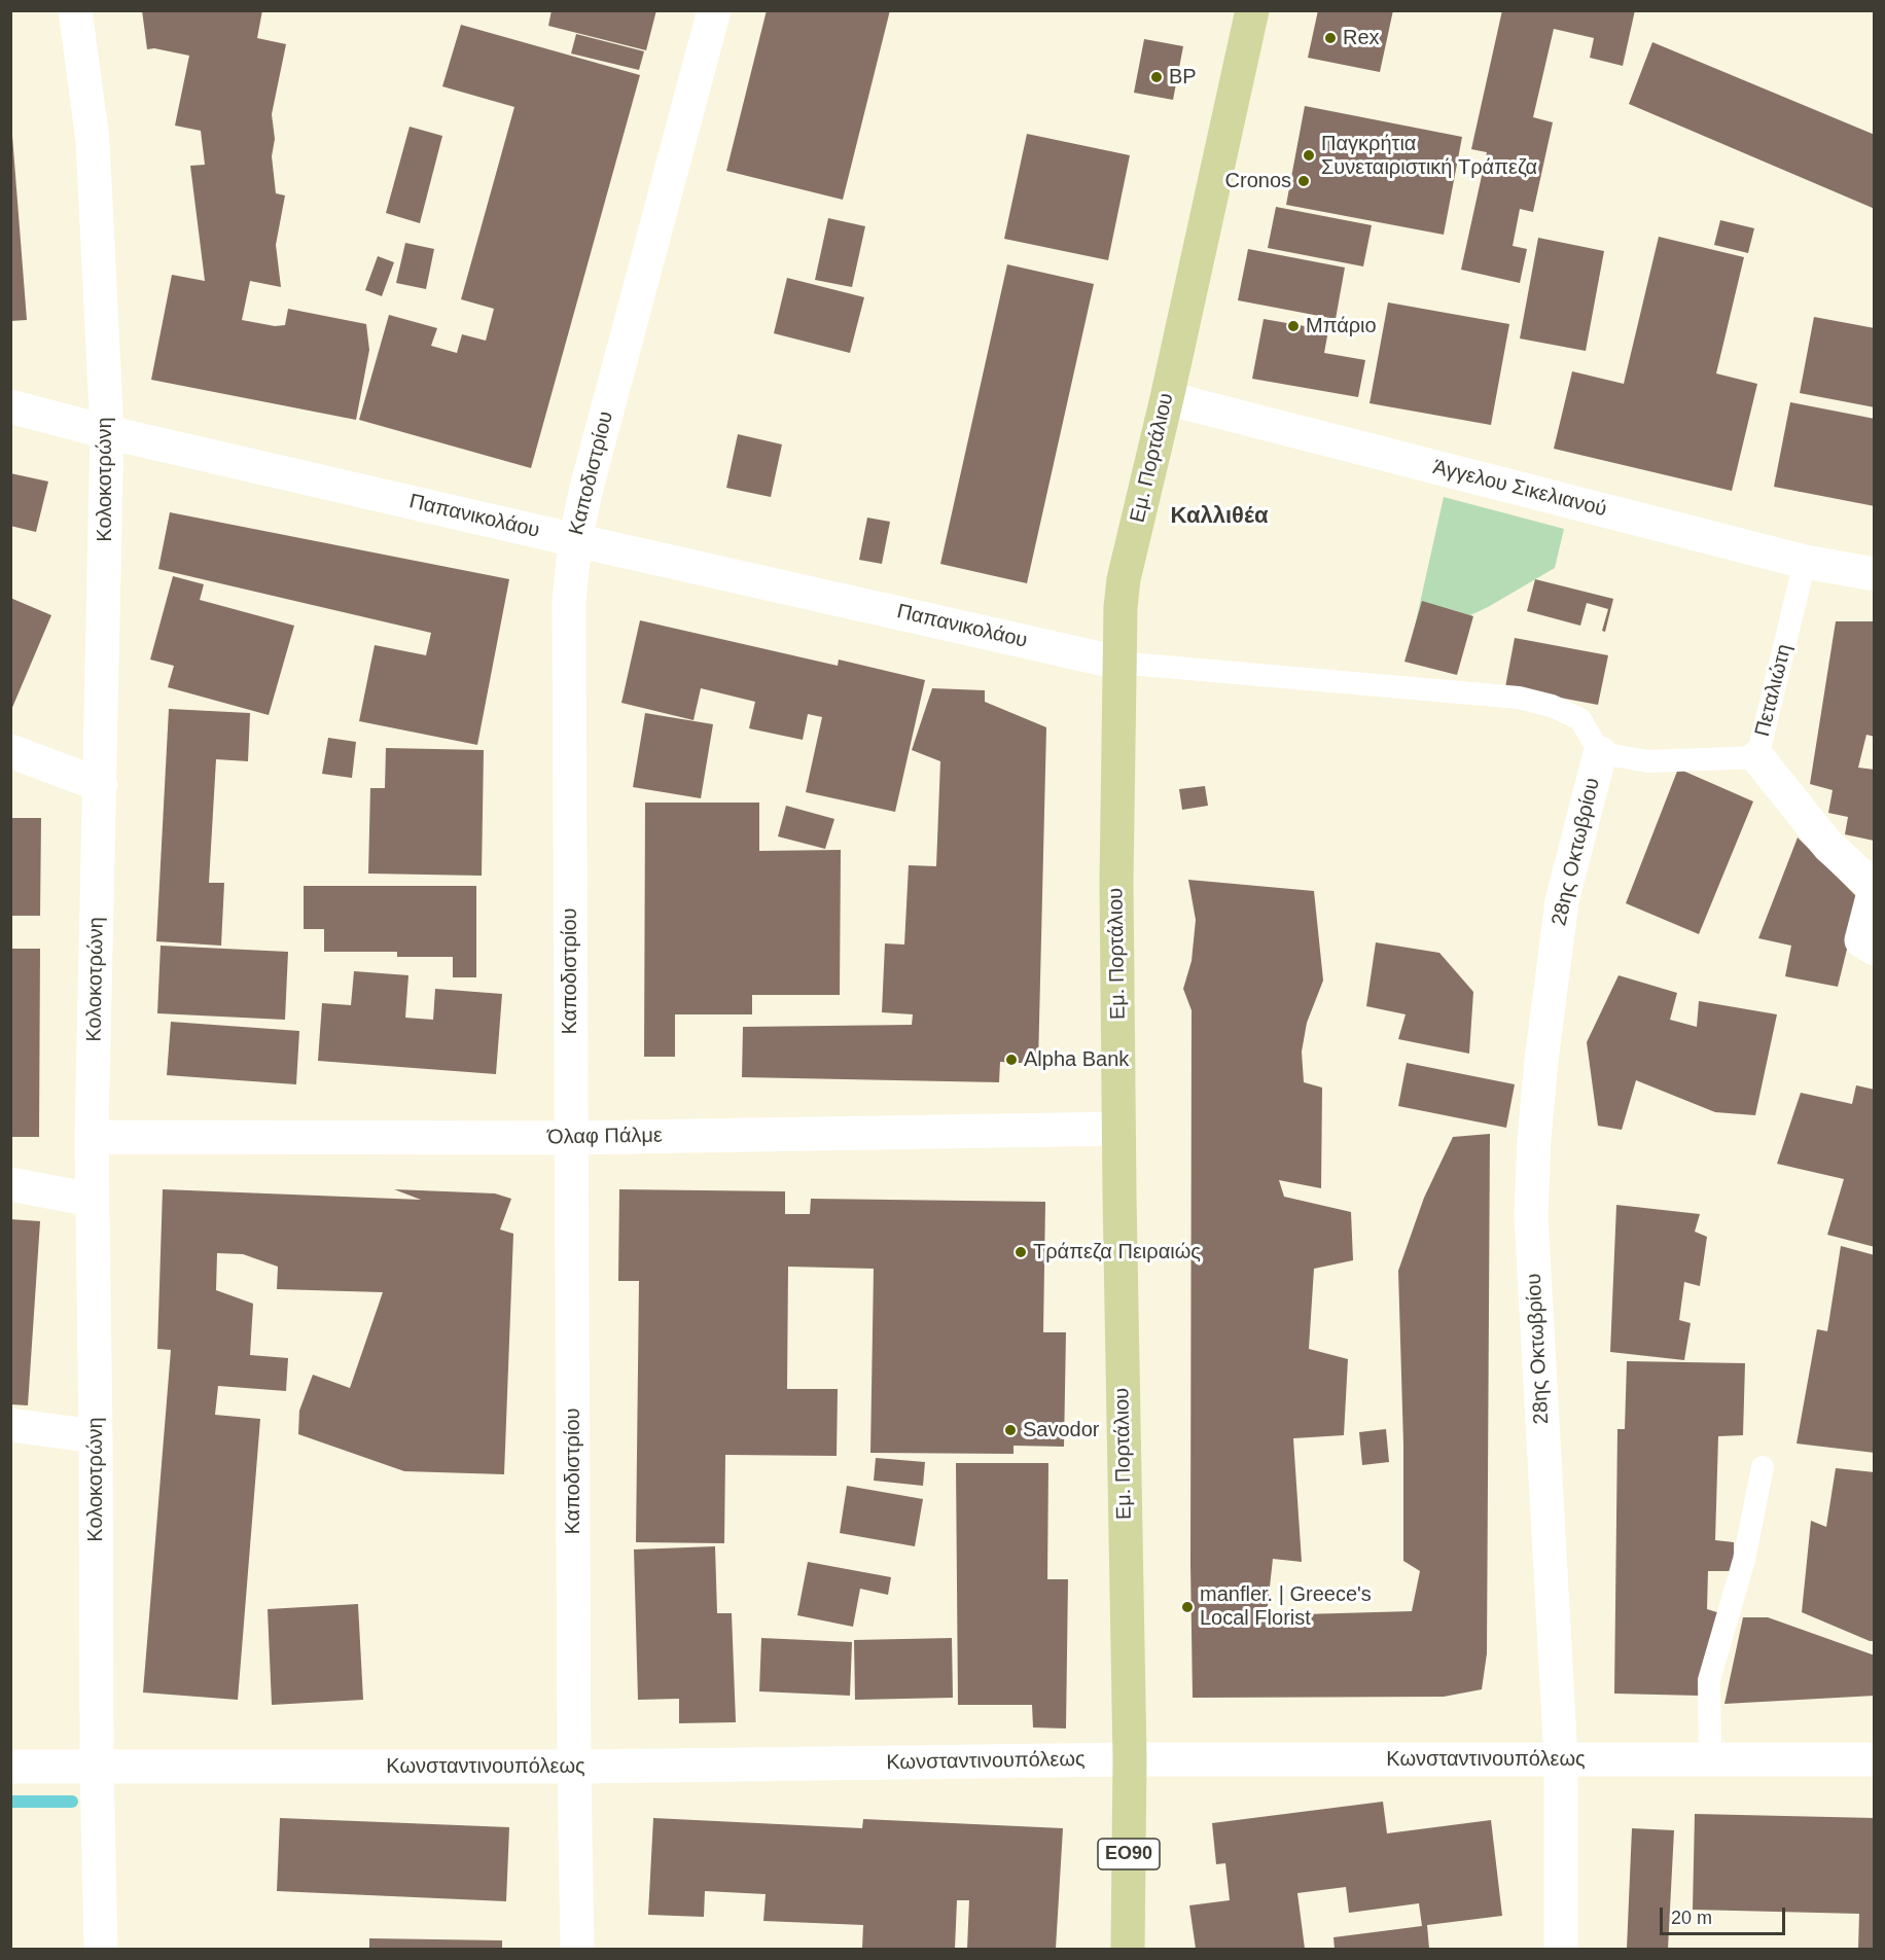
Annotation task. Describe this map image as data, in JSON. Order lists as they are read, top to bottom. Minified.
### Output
{"streets":{"main road":["Εμ. Πορτάλιου","ΕΟ90"],"street":["Καποδιστρίου","Κολοκοτρώνη","Άγγελου Σικελιανού","Παπανικολάου","Πεταλιώτη","28ης Οκτωβρίου","Όλαφ Πάλμε","Κωνσταντινουπόλεως"]},"crossings":[["Εμ. Πορτάλιου","Άγγελου Σικελιανού"],["Εμ. Πορτάλιου","Παπανικολάου"],["Εμ. Πορτάλιου","Όλαφ Πάλμε"],["Εμ. Πορτάλιου","Κωνσταντινουπόλεως"],["Καποδιστρίου","Παπανικολάου"],["Καποδιστρίου","Όλαφ Πάλμε"],["Καποδιστρίου","Κωνσταντινουπόλεως"],["Κολοκοτρώνη","Παπανικολάου"],["Κολοκοτρώνη","Όλαφ Πάλμε"],["Κολοκοτρώνη","Κωνσταντινουπόλεως"],["Άγγελου Σικελιανού","Πεταλιώτη"],["28ης Οκτωβρίου","Κωνσταντινουπόλεως"]],"districts":["Καλλιθέα"],"places":["Rex","BP","Παγκρήτια Συνεταιριστική Τράπεζα","Cronos","Μπάριο","Alpha Bank","Τράπεζα Πειραιώς","Savodor","manfler. | Greece's Local Florist"],"scale_bar":"20 m"}
